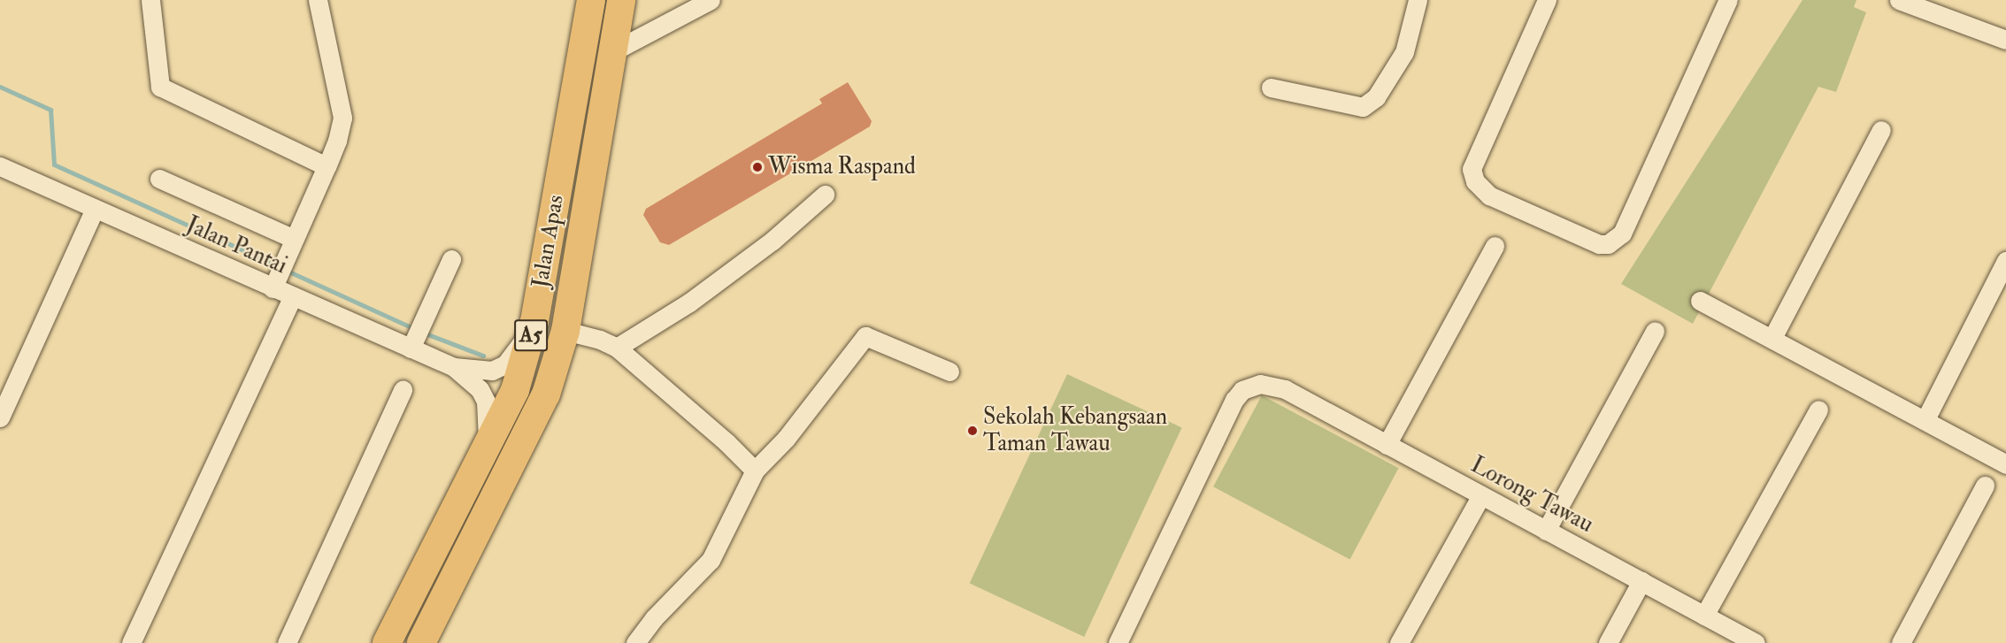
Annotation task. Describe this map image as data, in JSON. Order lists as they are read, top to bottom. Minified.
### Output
{"streets":{"highway":["Jalan Apas","A5"],"street":["Jalan Pantai","Lorong Tawau"]},"places":["Wisma Raspand","Sekolah Kebangsaan Taman Tawau"]}
